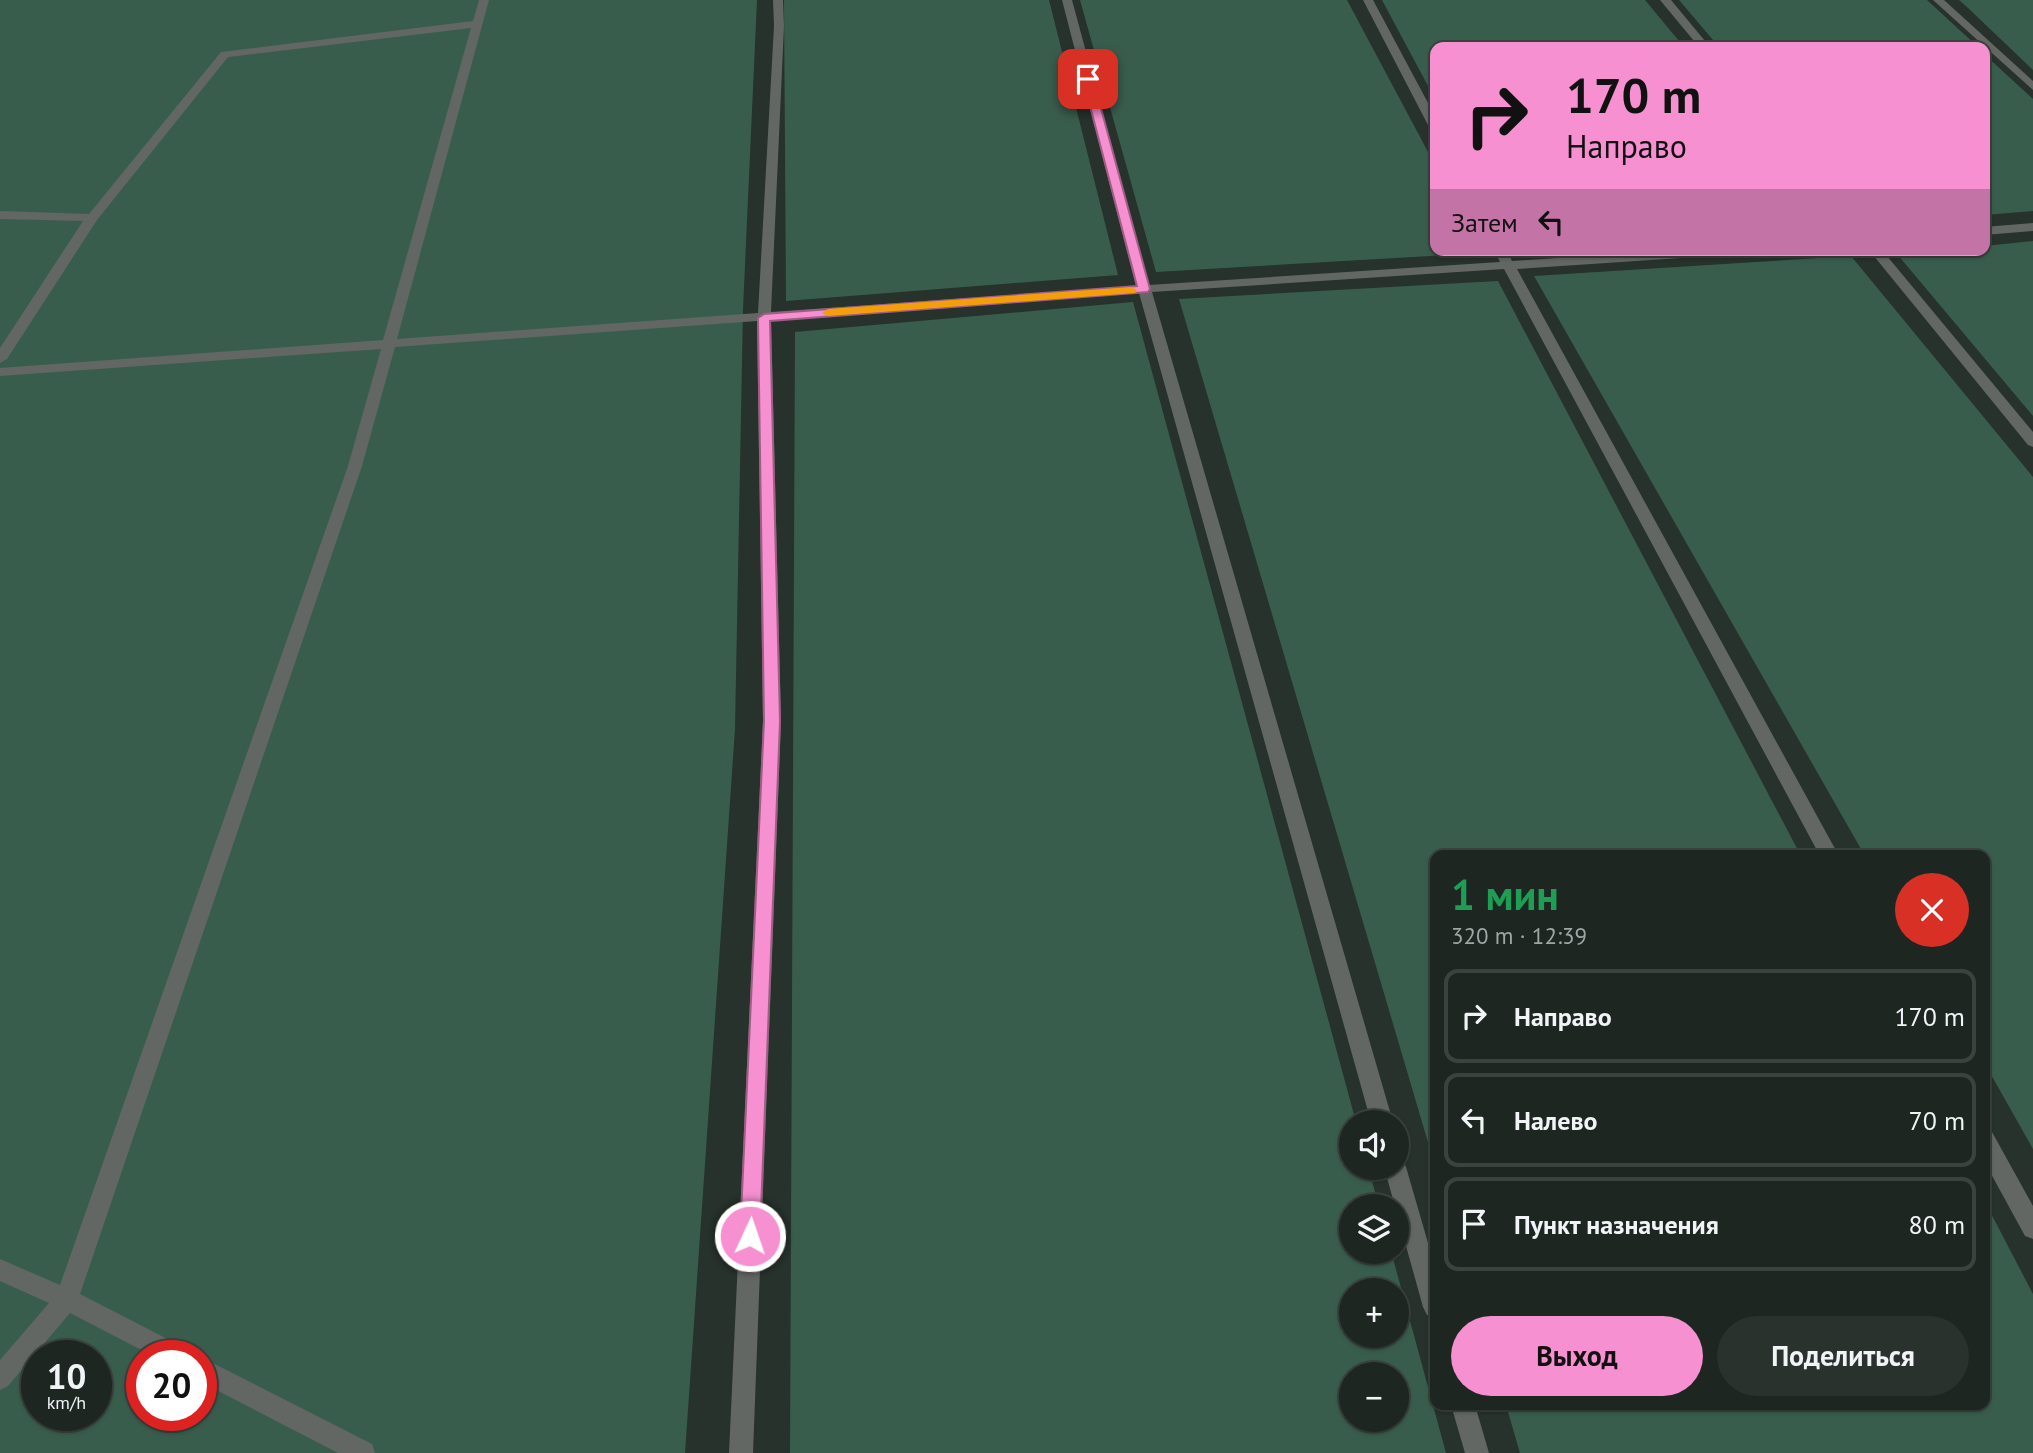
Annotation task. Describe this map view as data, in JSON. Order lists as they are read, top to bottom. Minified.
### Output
{"page":{"turn":["170 m","Направо"],"then":"Затем","heading":["1 мин","320 m · 12:39"],"list":[{"name":"Направо","value":"170 m"},{"name":"Налево","value":"70 m"},{"name":"Пункт назначения","value":"80 m"}],"map_buttons":["+","−"],"buttons":["Выход","Поделиться"],"speed":"10 km/h","limit":"20"}}
